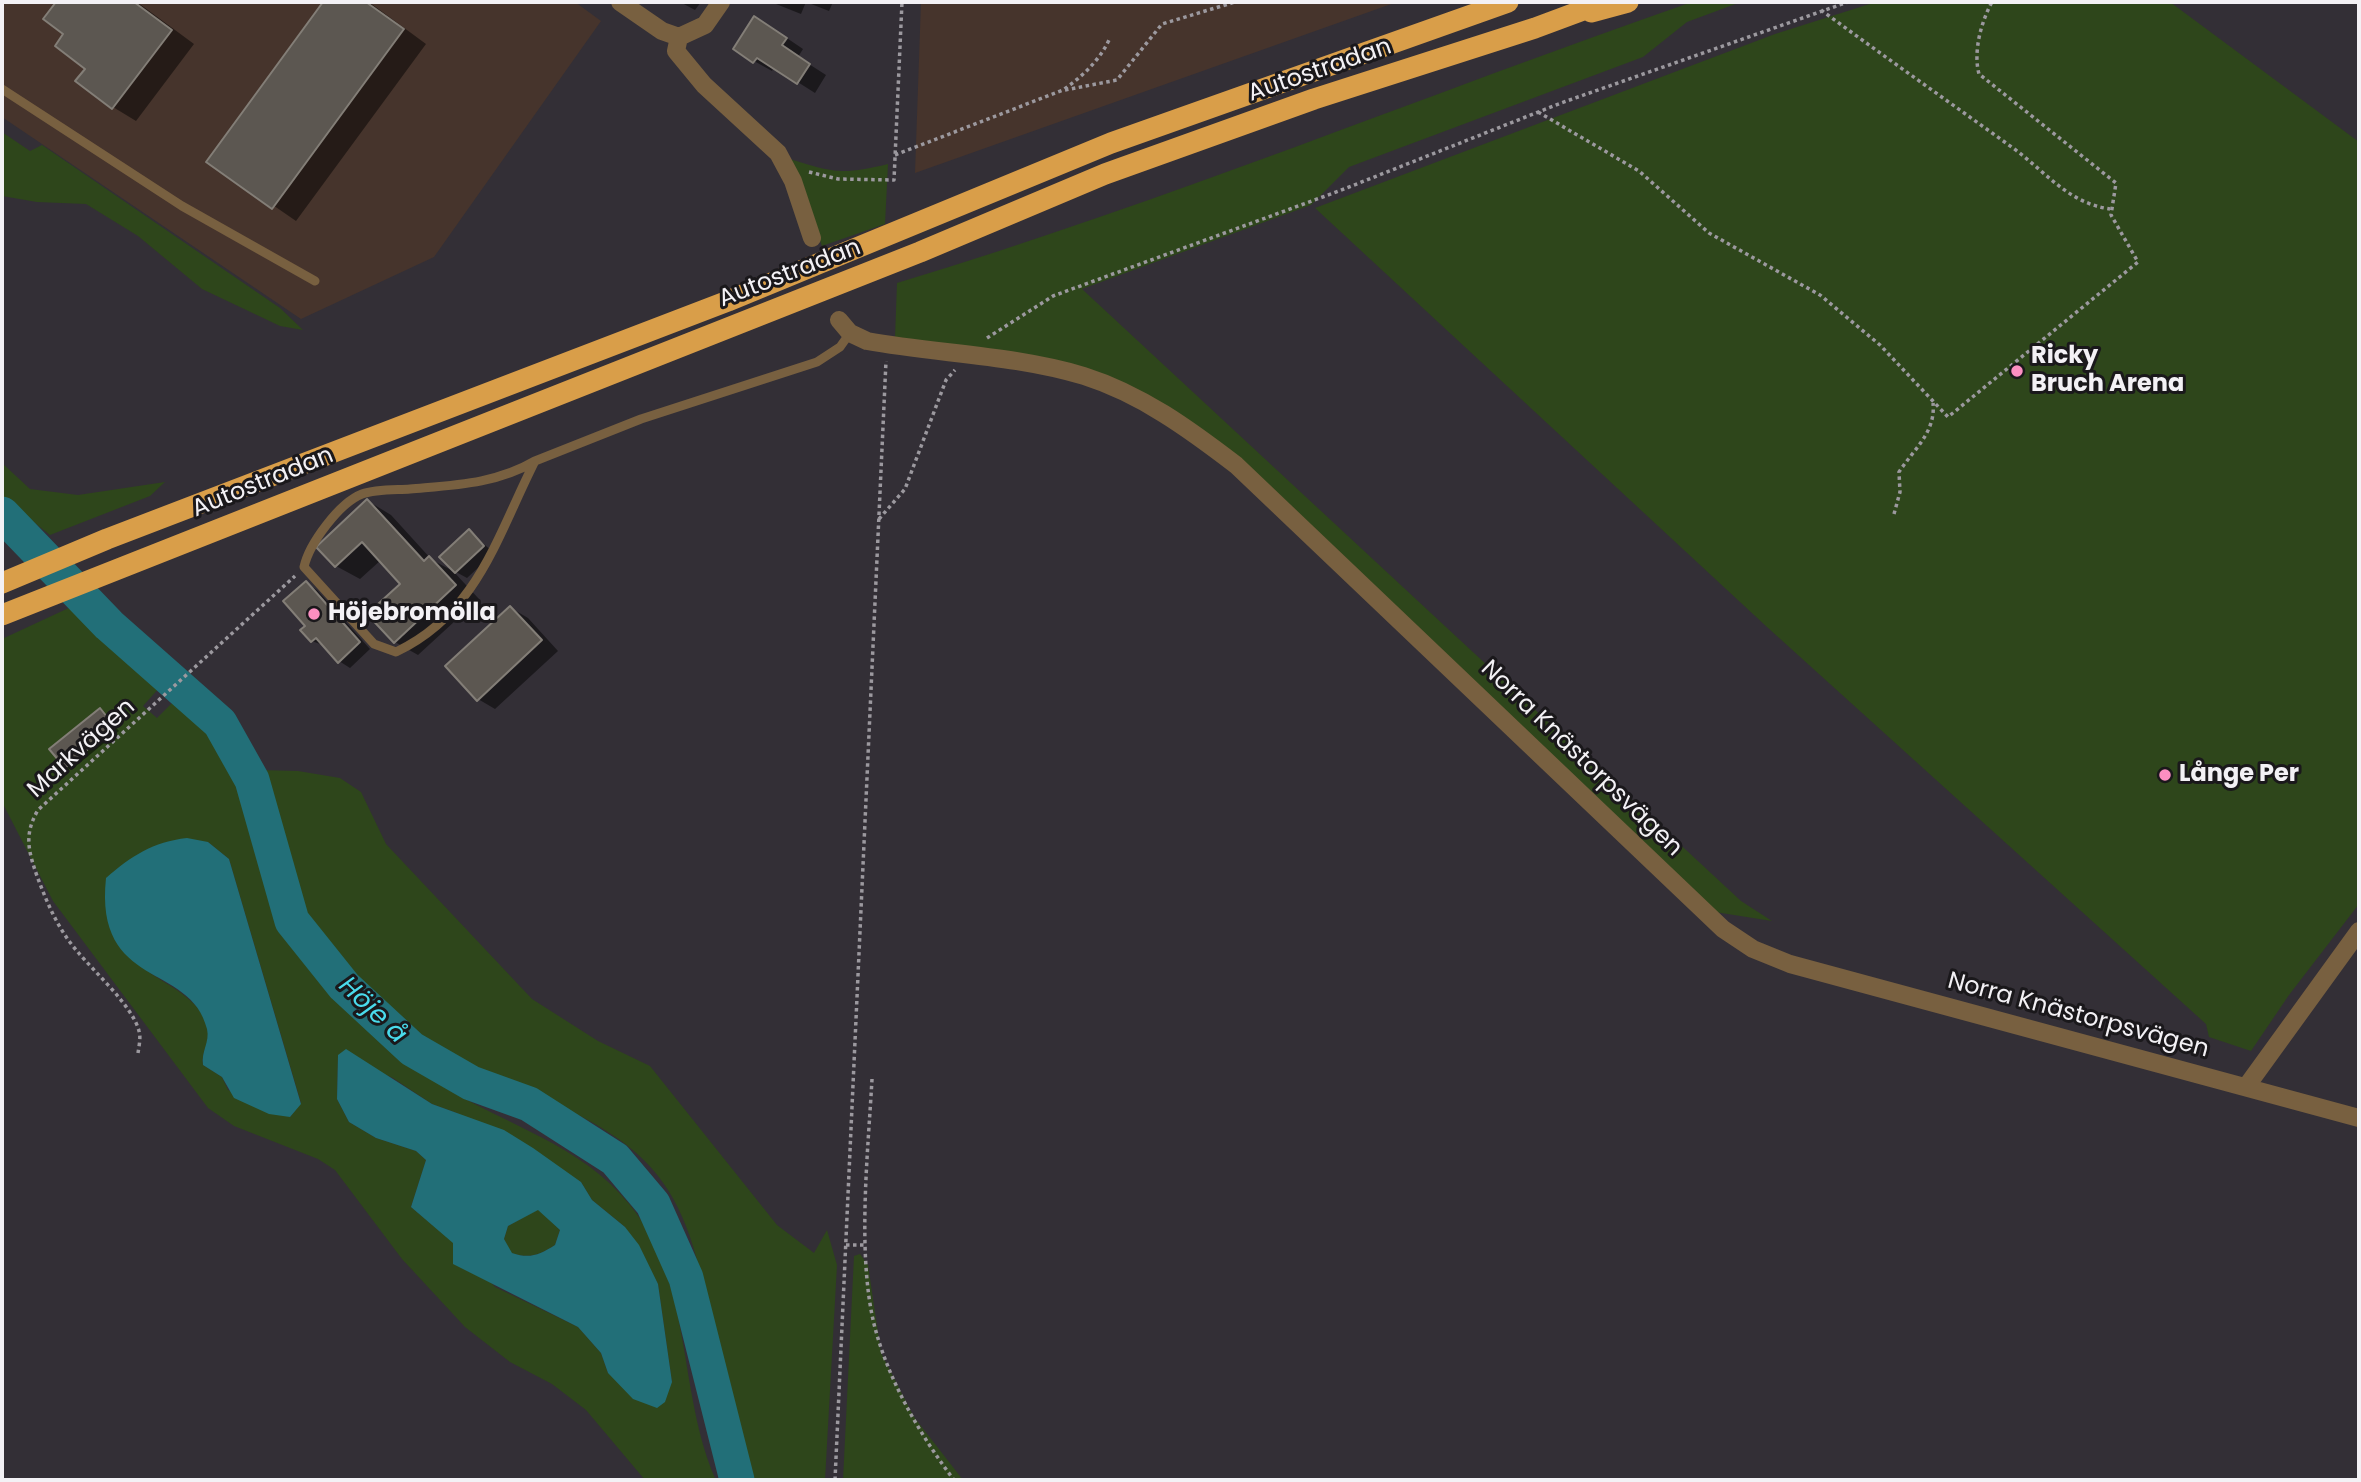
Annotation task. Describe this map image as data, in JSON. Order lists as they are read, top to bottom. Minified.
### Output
{"streets":{"highway":["Autostradan"],"street":["Norra Knästorpsvägen"],"path":["Markvägen"]},"water":["Höje å"],"places":["Ricky Bruch Arena","Höjebromölla","Långe Per"]}
